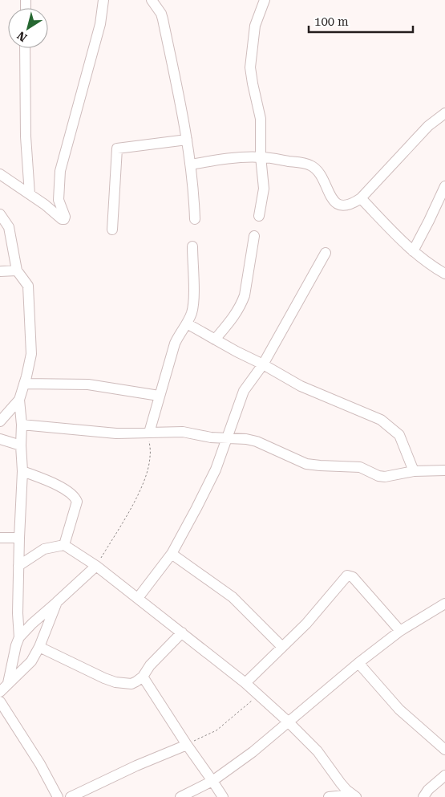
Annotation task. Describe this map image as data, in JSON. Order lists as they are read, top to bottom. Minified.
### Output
{"scale_bar":"100 m","north":"bottom left"}
